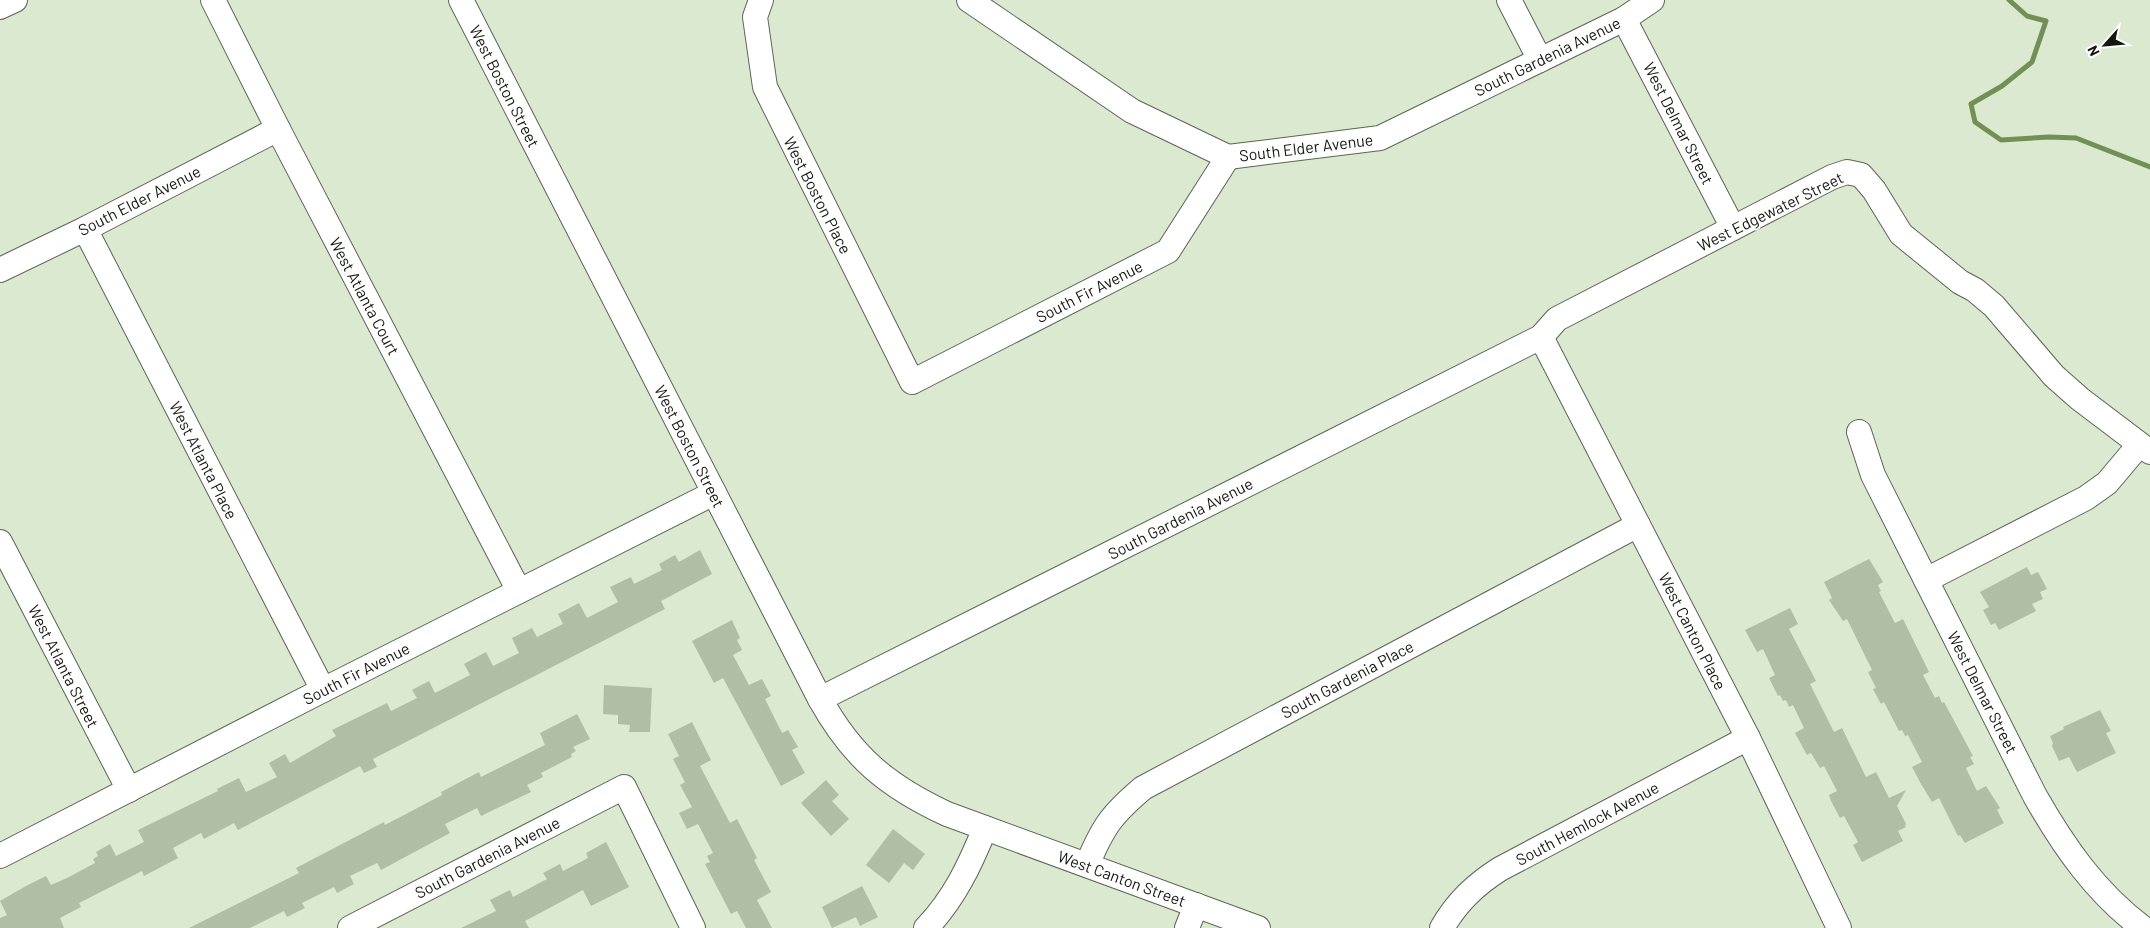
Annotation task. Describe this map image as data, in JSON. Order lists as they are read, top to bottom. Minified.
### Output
{"streets":{"street":["South Gardenia Avenue","West Boston Street","West Delmar Street","South Elder Avenue","West Boston Place","West Edgewater Street","South Fir Avenue","West Atlanta Court","West Atlanta Place","West Canton Place","West Atlanta Street","South Gardenia Place","South Hemlock Avenue","West Canton Street"]},"crossings":[["South Gardenia Avenue","West Boston Street"],["South Gardenia Avenue","West Delmar Street"],["South Gardenia Avenue","South Elder Avenue"],["South Gardenia Avenue","West Edgewater Street"],["South Gardenia Avenue","West Canton Place"],["West Boston Street","South Fir Avenue"],["West Boston Street","West Canton Street"],["West Delmar Street","West Edgewater Street"],["South Elder Avenue","South Fir Avenue"],["South Elder Avenue","West Atlanta Court"],["South Elder Avenue","West Atlanta Place"],["West Boston Place","South Fir Avenue"],["West Edgewater Street","West Canton Place"],["South Fir Avenue","West Atlanta Court"],["South Fir Avenue","West Atlanta Place"],["South Fir Avenue","West Atlanta Street"],["West Canton Place","South Gardenia Place"],["West Canton Place","South Hemlock Avenue"],["South Gardenia Place","West Canton Street"]],"north":"bottom left"}
